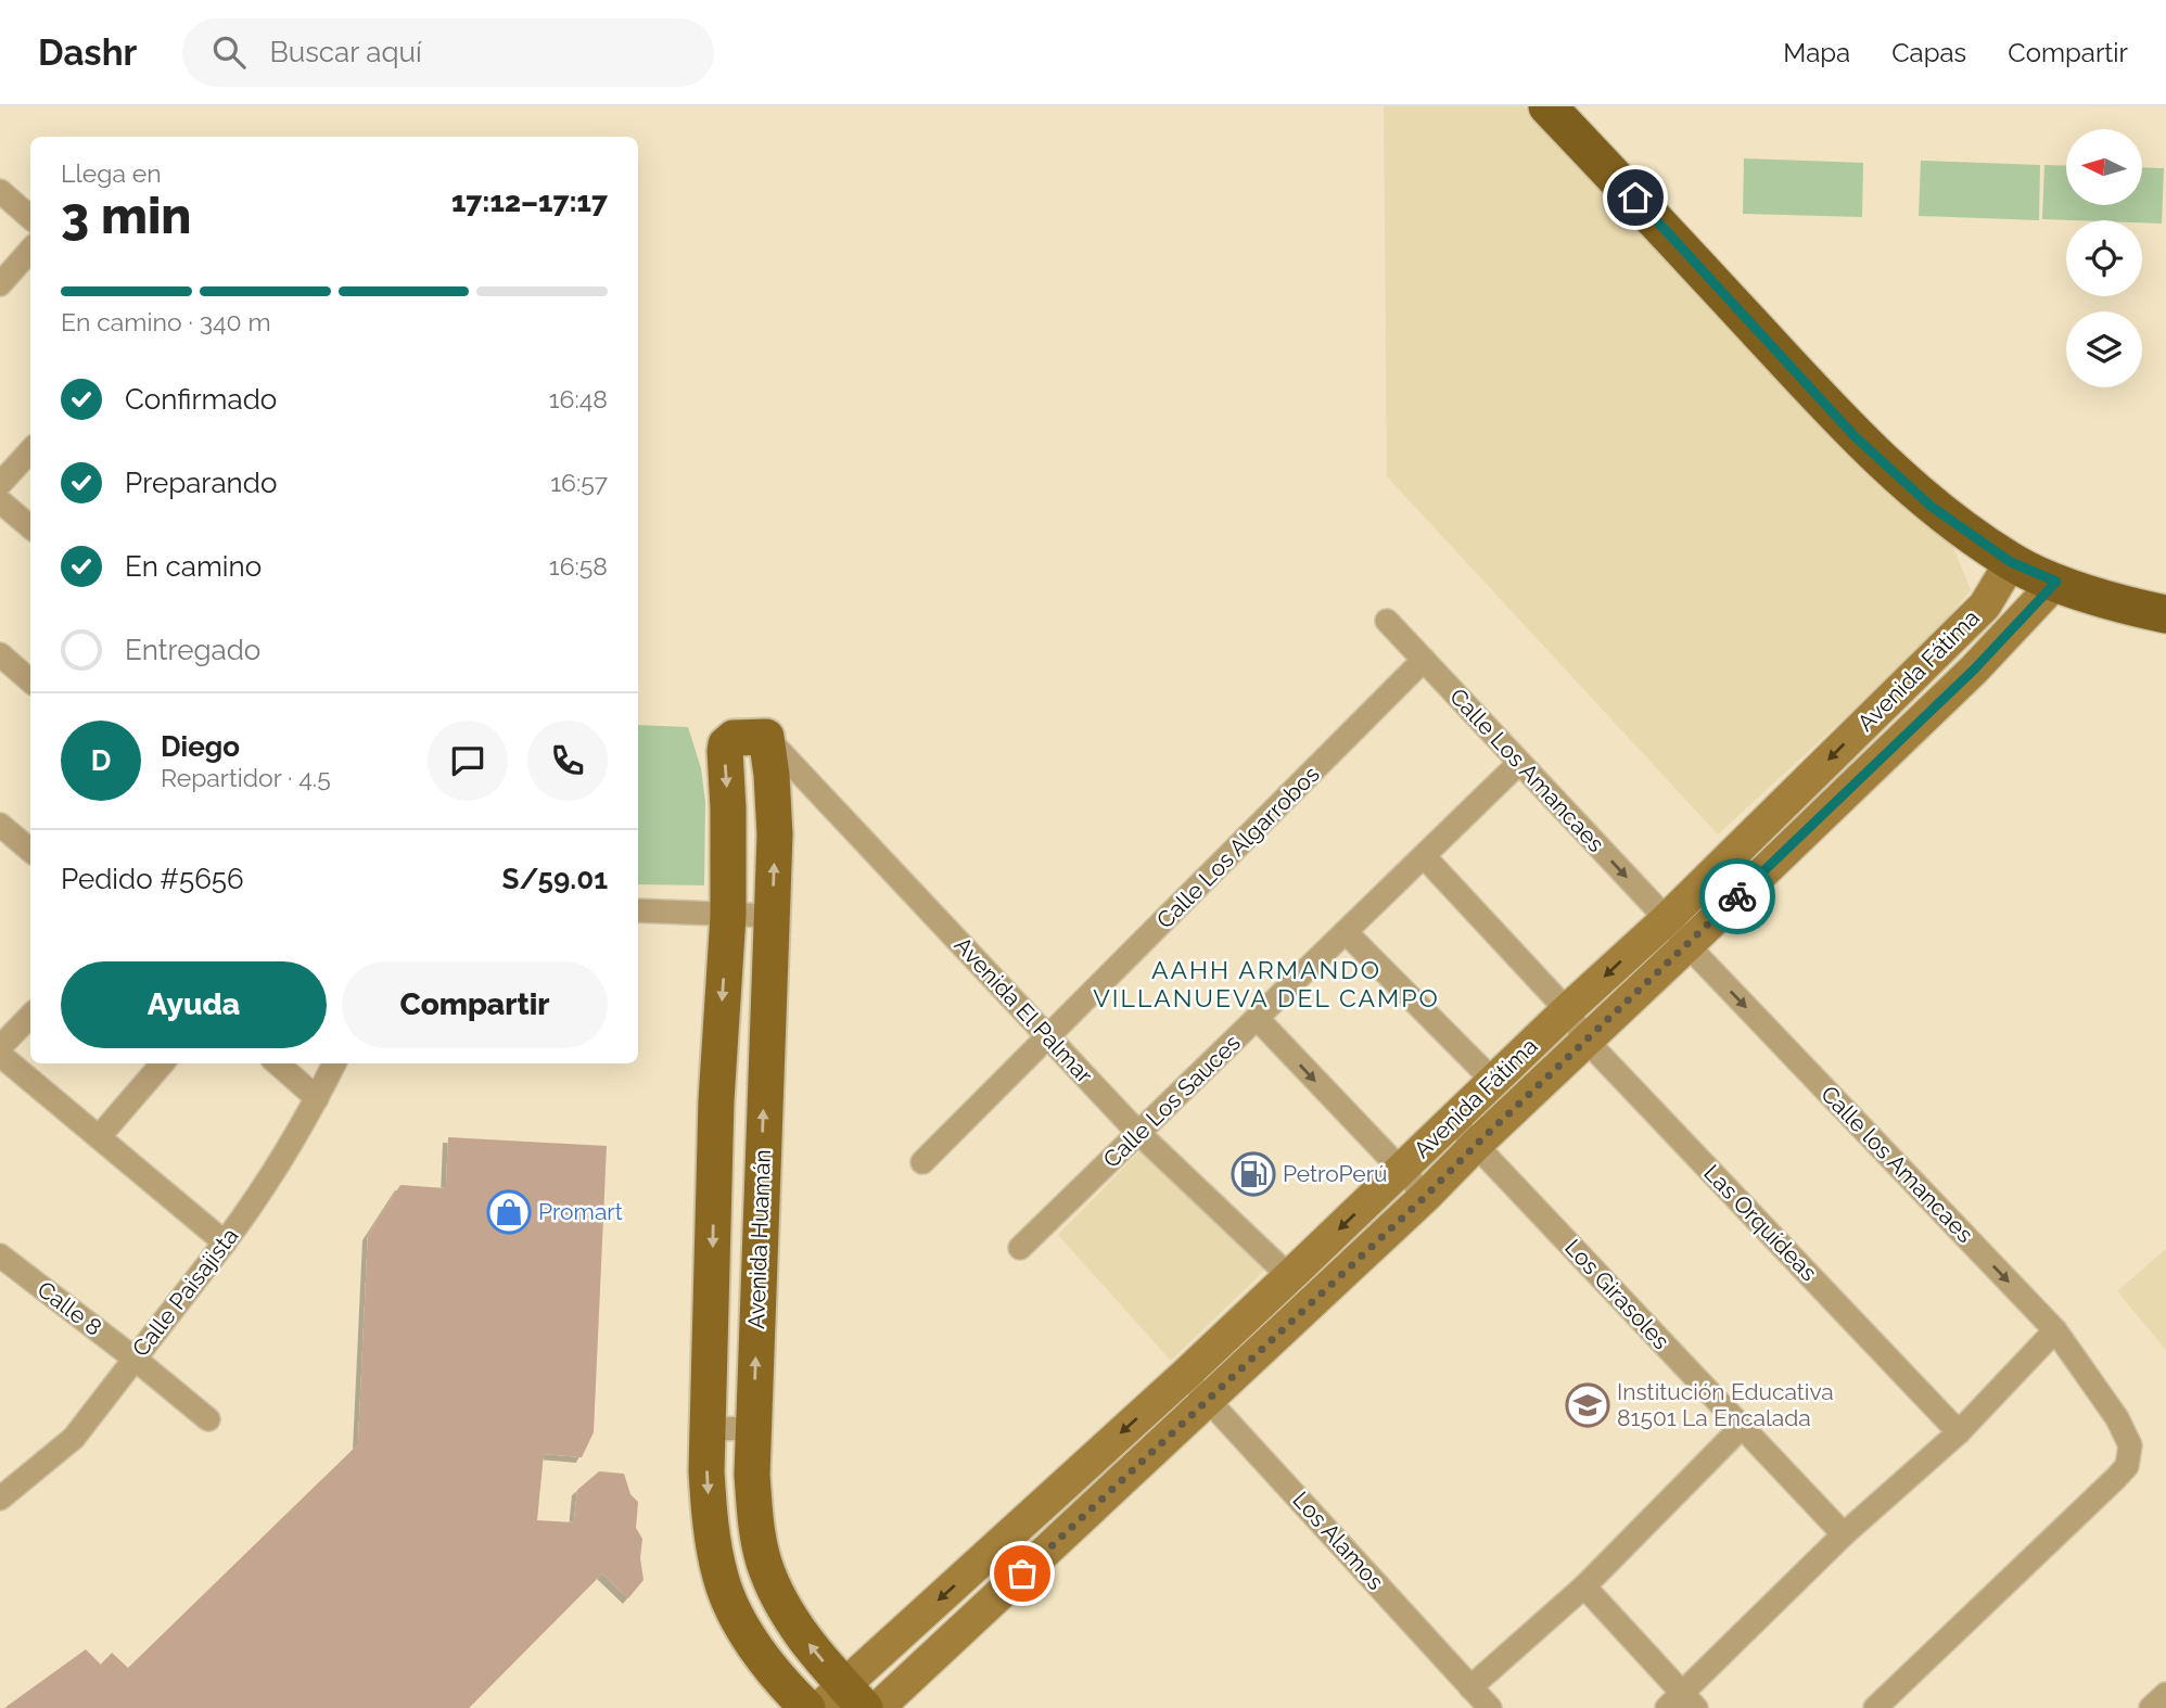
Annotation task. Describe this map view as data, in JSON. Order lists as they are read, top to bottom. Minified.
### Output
{"streets":{"main road":["Avenida Fátima","Avenida Huamán"],"street":["Calle Los Amancaes","Calle Los Algarrobos","Avenida El Palmar","Calle Los Sauces","Calle los Amancaes","Las Orquídeas","Calle Paisajista","Los Girasoles","Calle 8","Los Alamos"]},"crossings":[["Avenida Fátima","Calle Los Amancaes"],["Avenida Fátima","Avenida El Palmar"],["Avenida Fátima","Calle los Amancaes"],["Avenida Fátima","Las Orquídeas"],["Avenida Fátima","Avenida Huamán"],["Avenida Fátima","Los Girasoles"],["Avenida Fátima","Los Alamos"],["Calle Los Amancaes","Calle Los Algarrobos"],["Calle Los Amancaes","Calle Los Sauces"],["Calle Los Amancaes","Calle los Amancaes"],["Calle Los Algarrobos","Avenida El Palmar"],["Avenida El Palmar","Calle Los Sauces"],["Avenida El Palmar","Avenida Huamán"],["Calle Los Sauces","Las Orquídeas"],["Calle Paisajista","Calle 8"]],"one_way":["Calle Los Amancaes","Calle los Amancaes"],"districts":["AAHH ARMANDO VILLANUEVA DEL CAMPO"],"places":{"fuel station":["PetroPerú"],"shop":["Promart"],"school or university":["Institución Educativa 81501 La Encalada"]},"north":"left","page":{"header":"Dashr","search":"Buscar aquí","nav":["Mapa","Capas","Compartir"],"heading":["3 min","Llega en","17:12–17:17"],"panel":["Diego","Repartidor · 4.5","Pedido #5656","S/59.01"],"bar":"En camino · 340 m","list":[["Confirmado","16:48"],["Preparando","16:57"],["En camino","16:58"],"Entregado"],"round":"D","buttons":["Ayuda","Compartir"]}}
